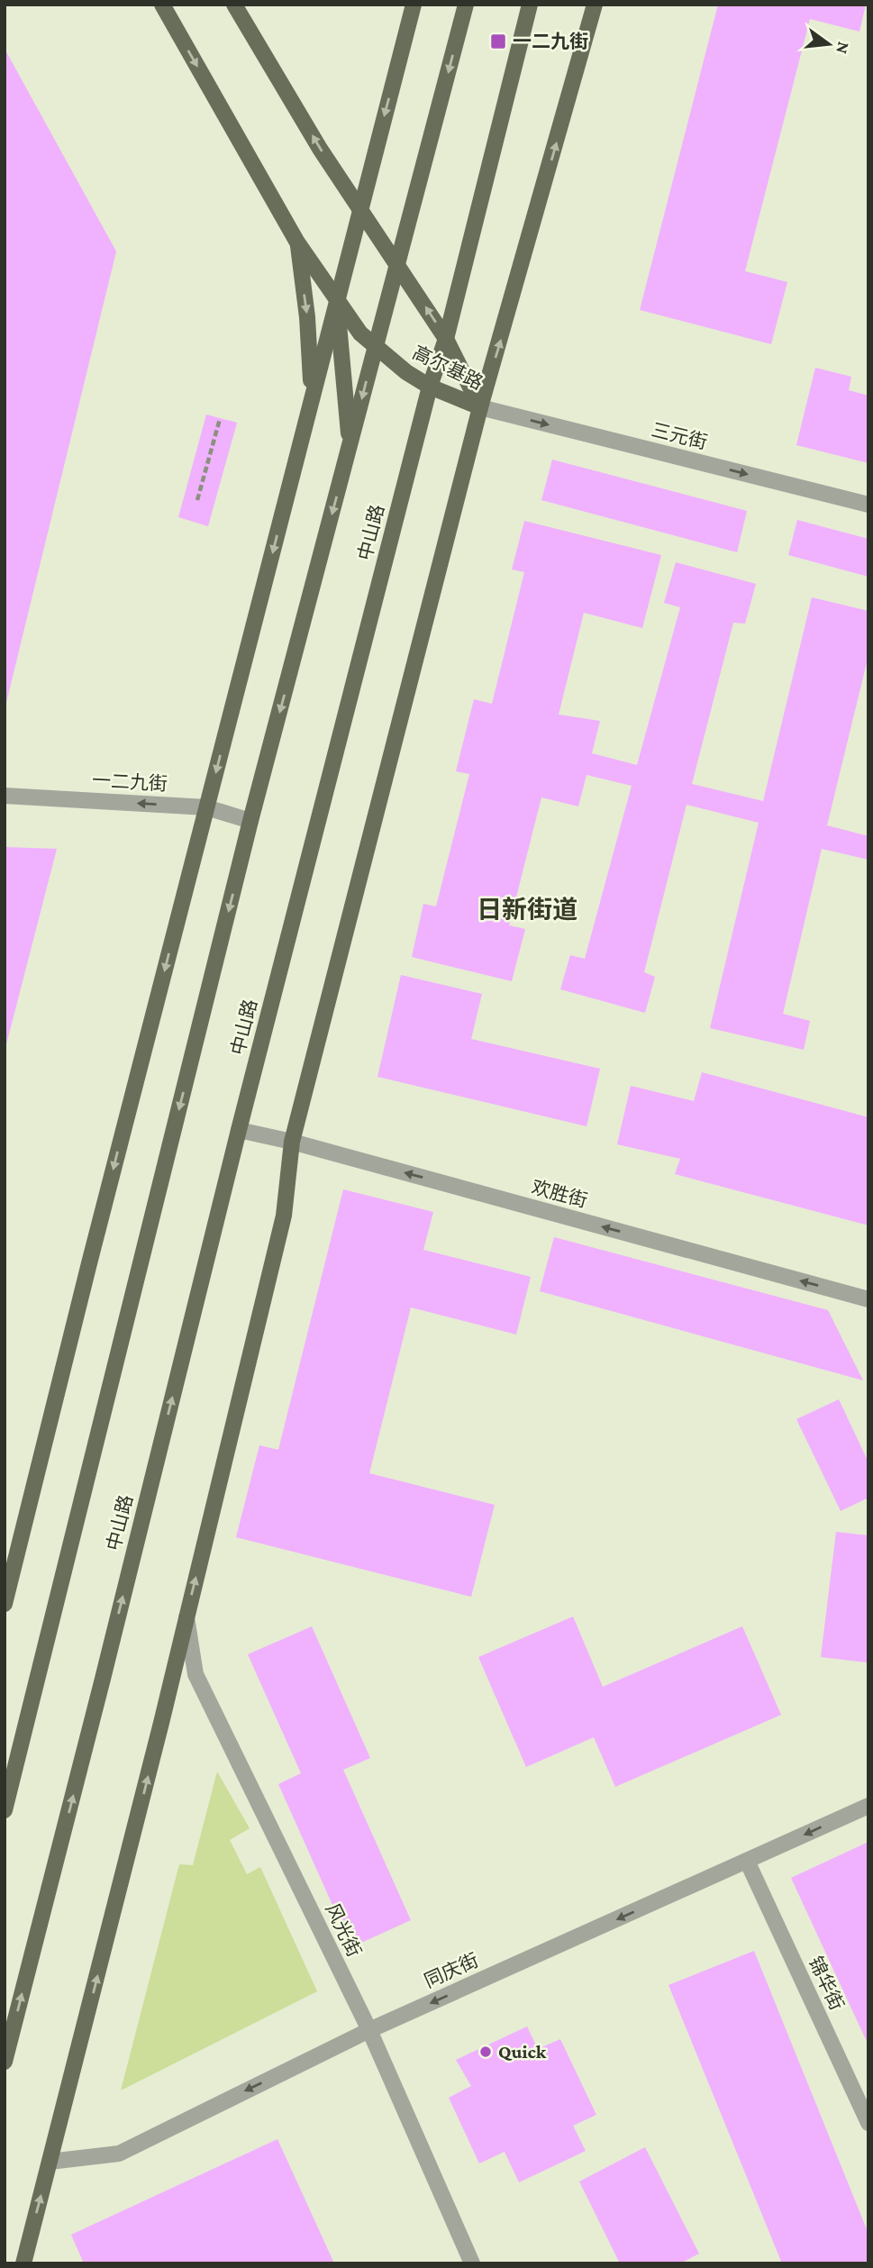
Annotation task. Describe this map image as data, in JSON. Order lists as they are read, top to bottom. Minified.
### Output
{"streets":{"main road":["高尔基路","中山路"],"street":["三元街","一二九街","欢胜街","风光街","同庆街","锦华街"]},"crossings":[["高尔基路","三元街"],["高尔基路","中山路"],["中山路","欢胜街"],["风光街","同庆街"],["同庆街","锦华街"]],"one_way":["三元街","一二九街","欢胜街","同庆街"],"districts":["日新街道"],"places":{"transit":["一二九街"],"other":["Quick"]},"north":"right"}
